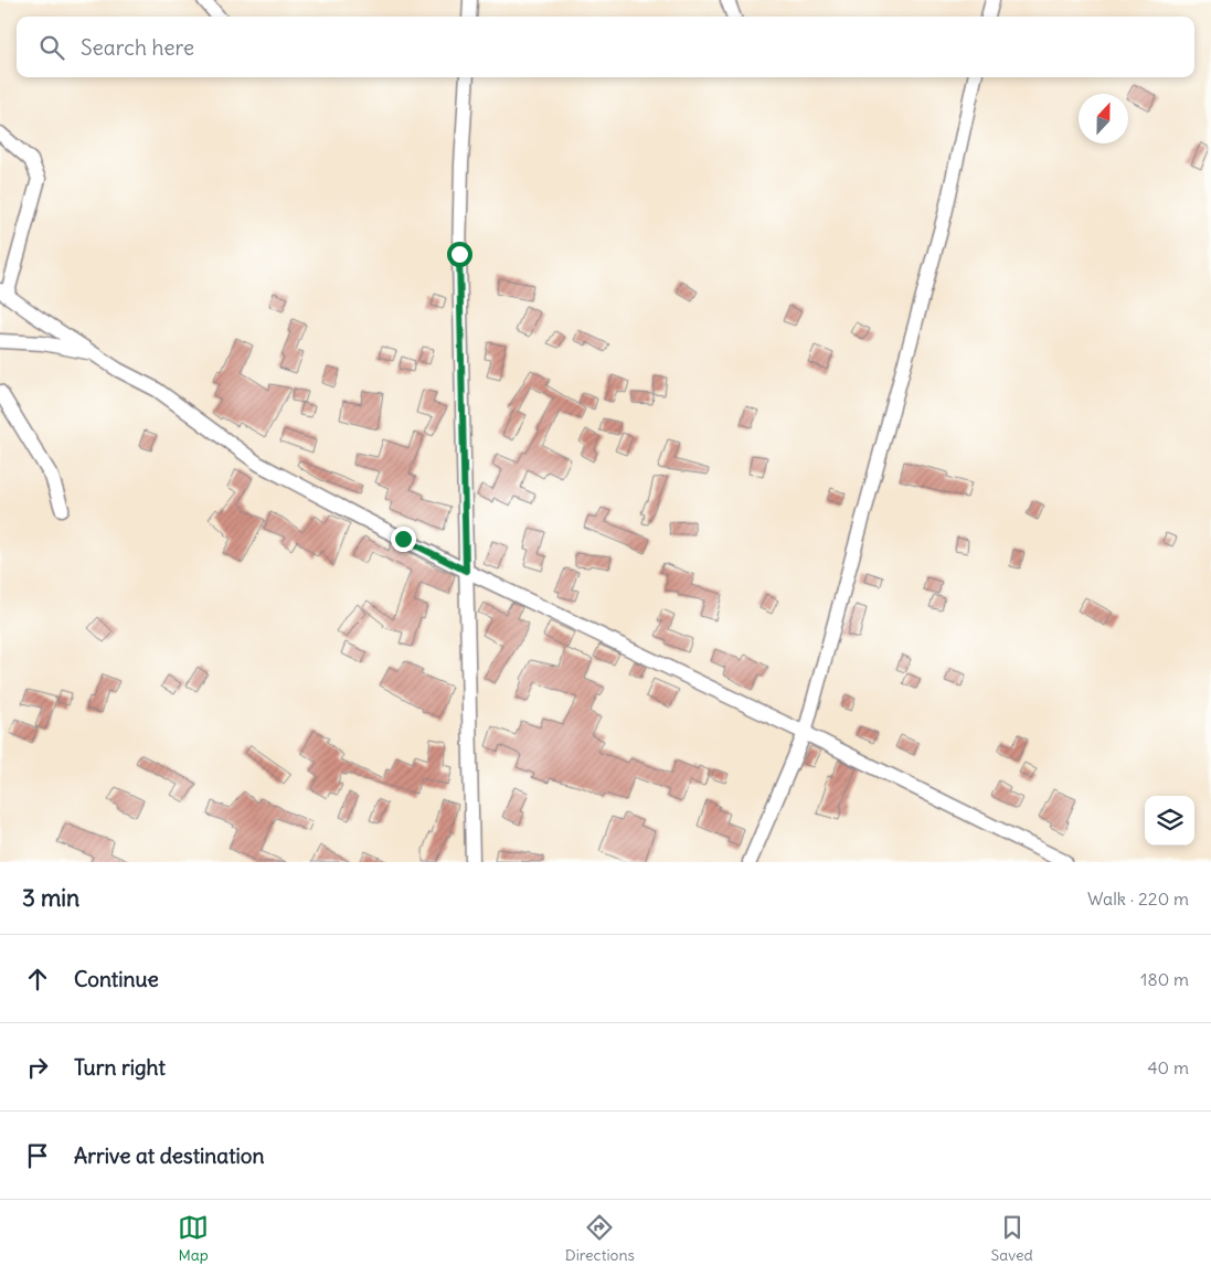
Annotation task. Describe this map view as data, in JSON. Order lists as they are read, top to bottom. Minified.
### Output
{"north":"top","page":{"search":"Search here","heading":["3 min","Walk · 220 m"],"list":[["Continue","180 m"],["Turn right","40 m"],"Arrive at destination"],"nav":["Map","Directions","Saved"]}}
